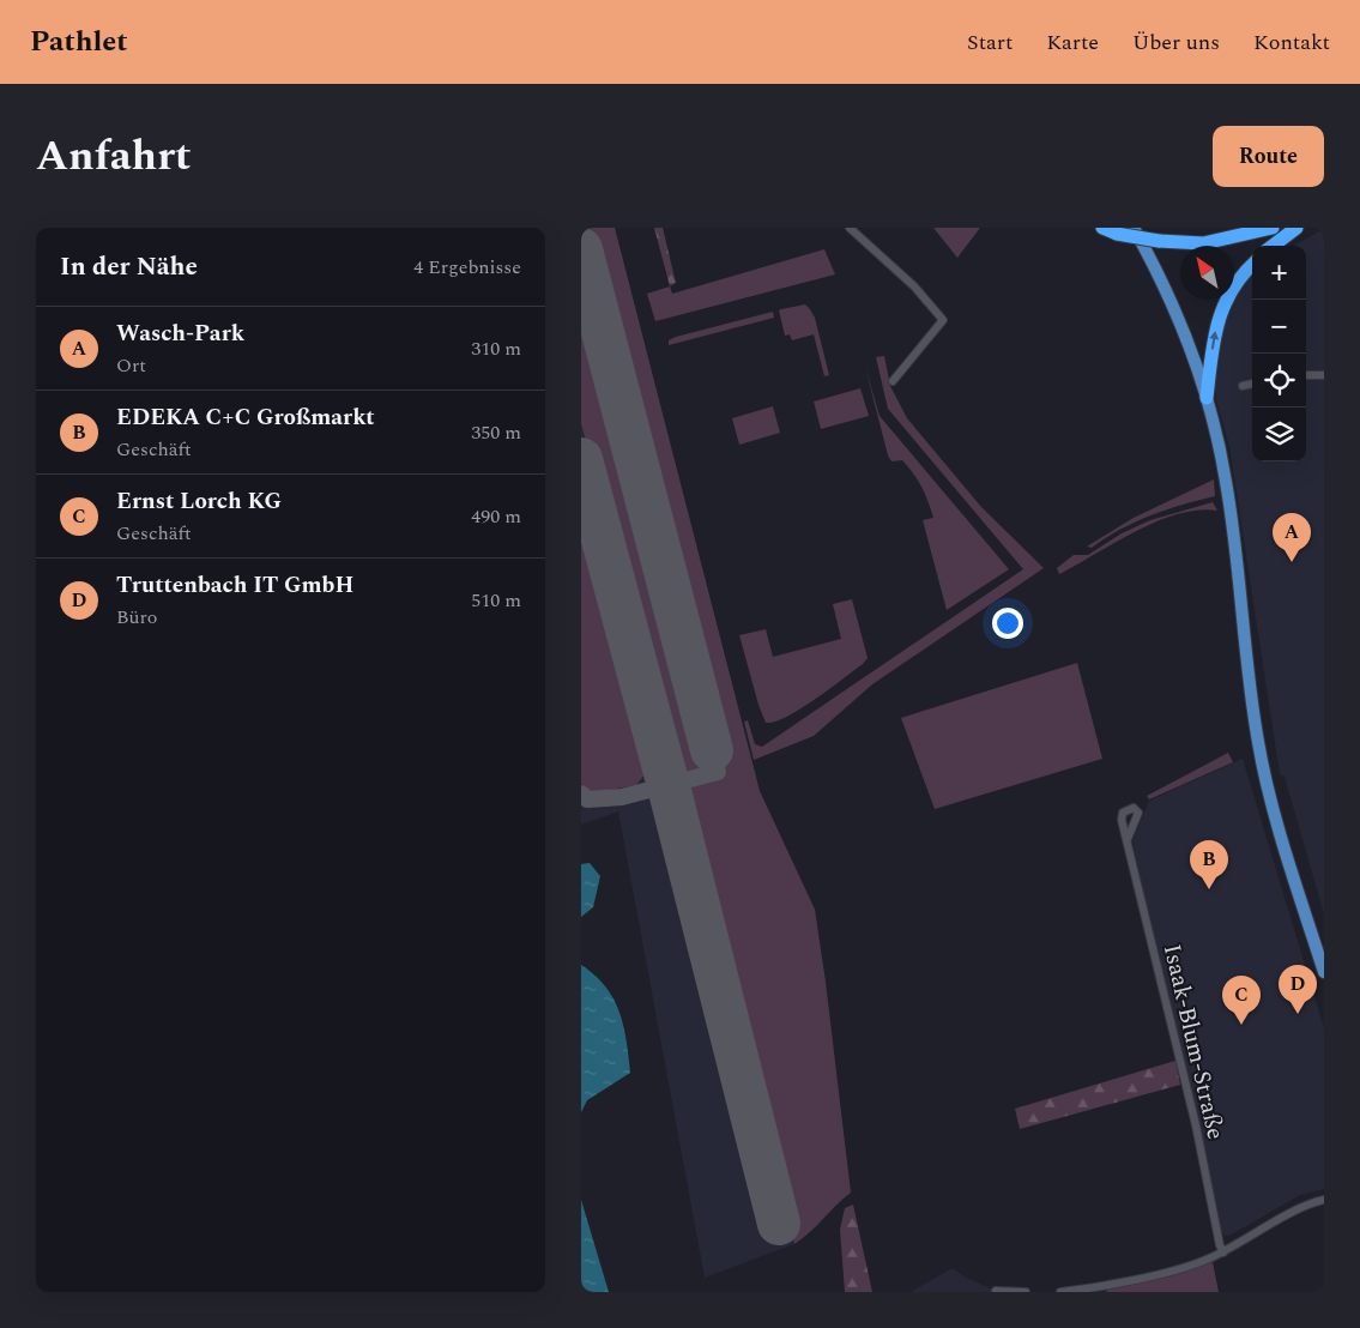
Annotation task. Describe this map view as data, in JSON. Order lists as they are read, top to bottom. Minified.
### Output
{"streets":{"street":["Isaak-Blum-Straße"]},"north":"top left","page":{"header":"Pathlet","nav":["Start","Karte","Über uns","Kontakt"],"title":"Anfahrt","buttons":"Route","heading":["In der Nähe","4 Ergebnisse"],"map_buttons":["+","−"],"list":[{"mark":"A","name":"Wasch-Park","note":"Ort","value":"310 m"},{"mark":"B","name":"EDEKA C+C Großmarkt","note":"Geschäft","value":"350 m"},{"mark":"C","name":"Ernst Lorch KG","note":"Geschäft","value":"490 m"},{"mark":"D","name":"Truttenbach IT GmbH","note":"Büro","value":"510 m"}],"pins":["A","B","D","C"]}}
